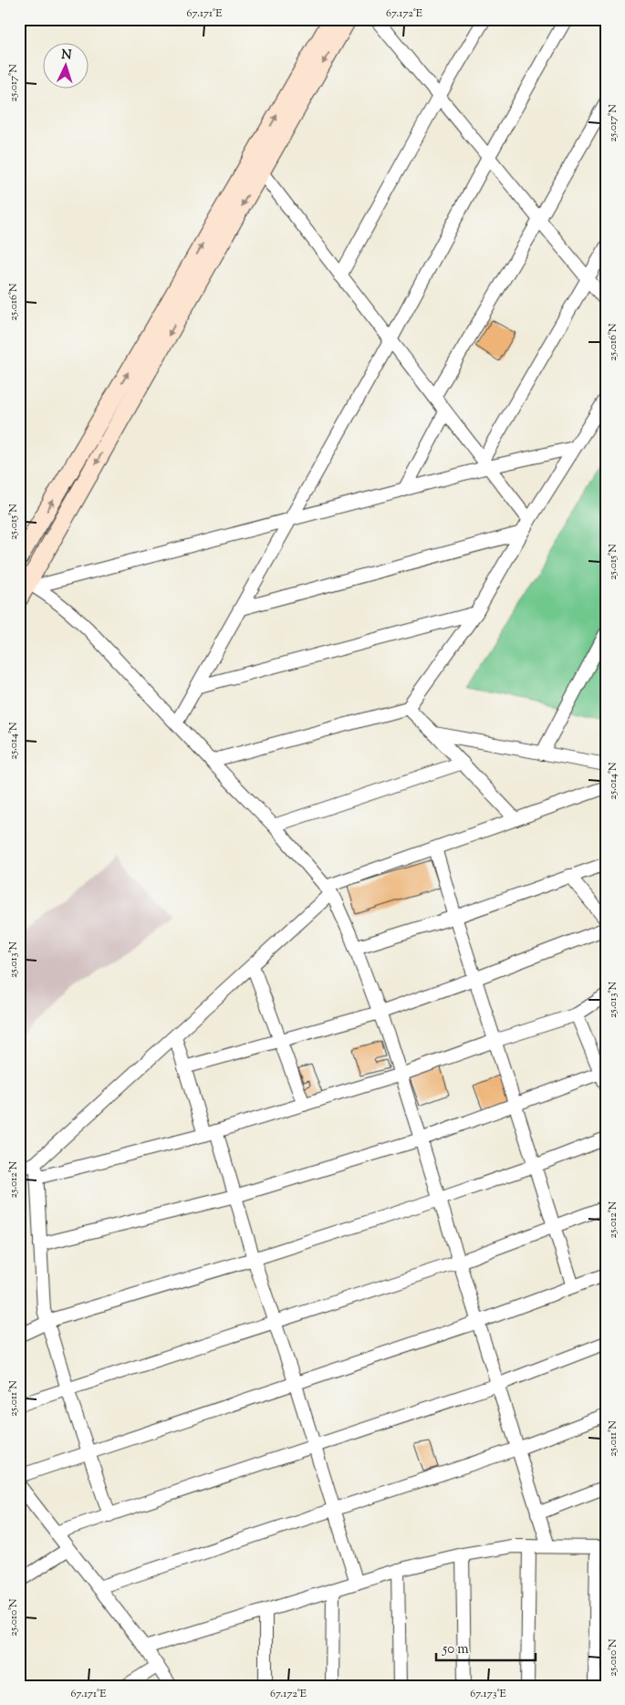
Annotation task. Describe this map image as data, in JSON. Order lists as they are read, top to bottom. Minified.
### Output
{"scale_bar":"50 m","north":"top","coordinates":["67.171°E","67.172°E","25.017°N","25.016°N","25.015°N","25.014°N","25.013°N","25.012°N","25.011°N","25.010°N","67.173°E"]}
